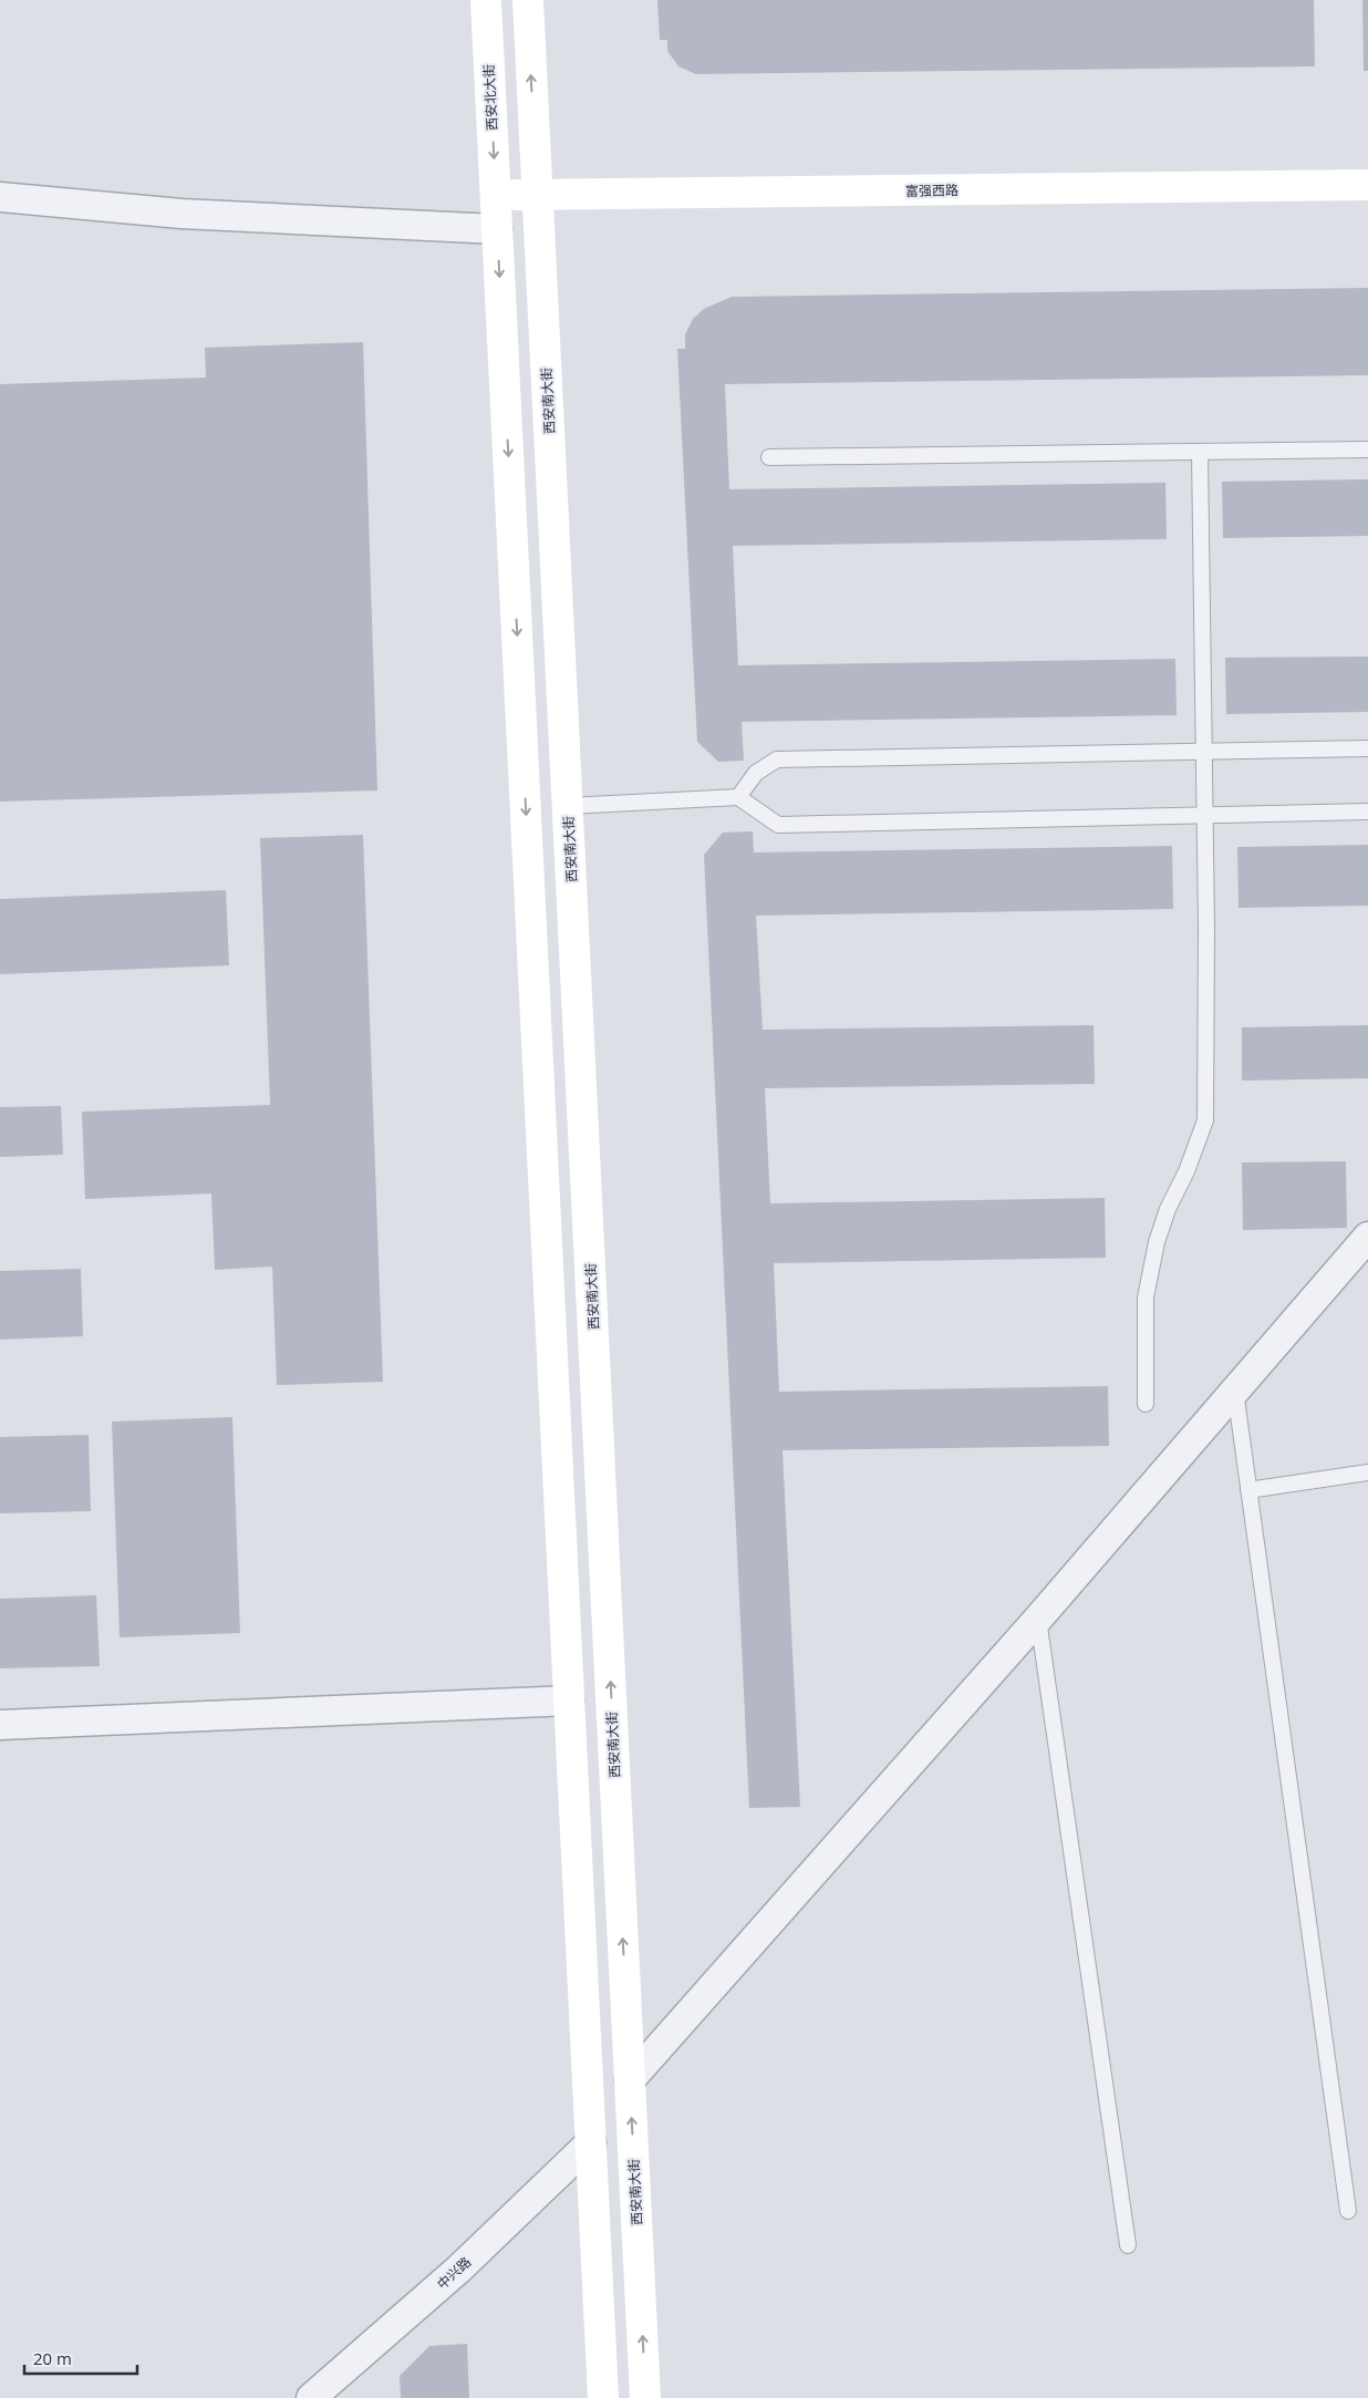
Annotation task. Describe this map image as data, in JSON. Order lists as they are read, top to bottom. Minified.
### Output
{"streets":{"main road":["西安北大街","富强西路","西安南大街"],"street":["中兴路"]},"crossings":[["西安北大街","富强西路"],["富强西路","西安南大街"]],"scale_bar":"20 m"}
